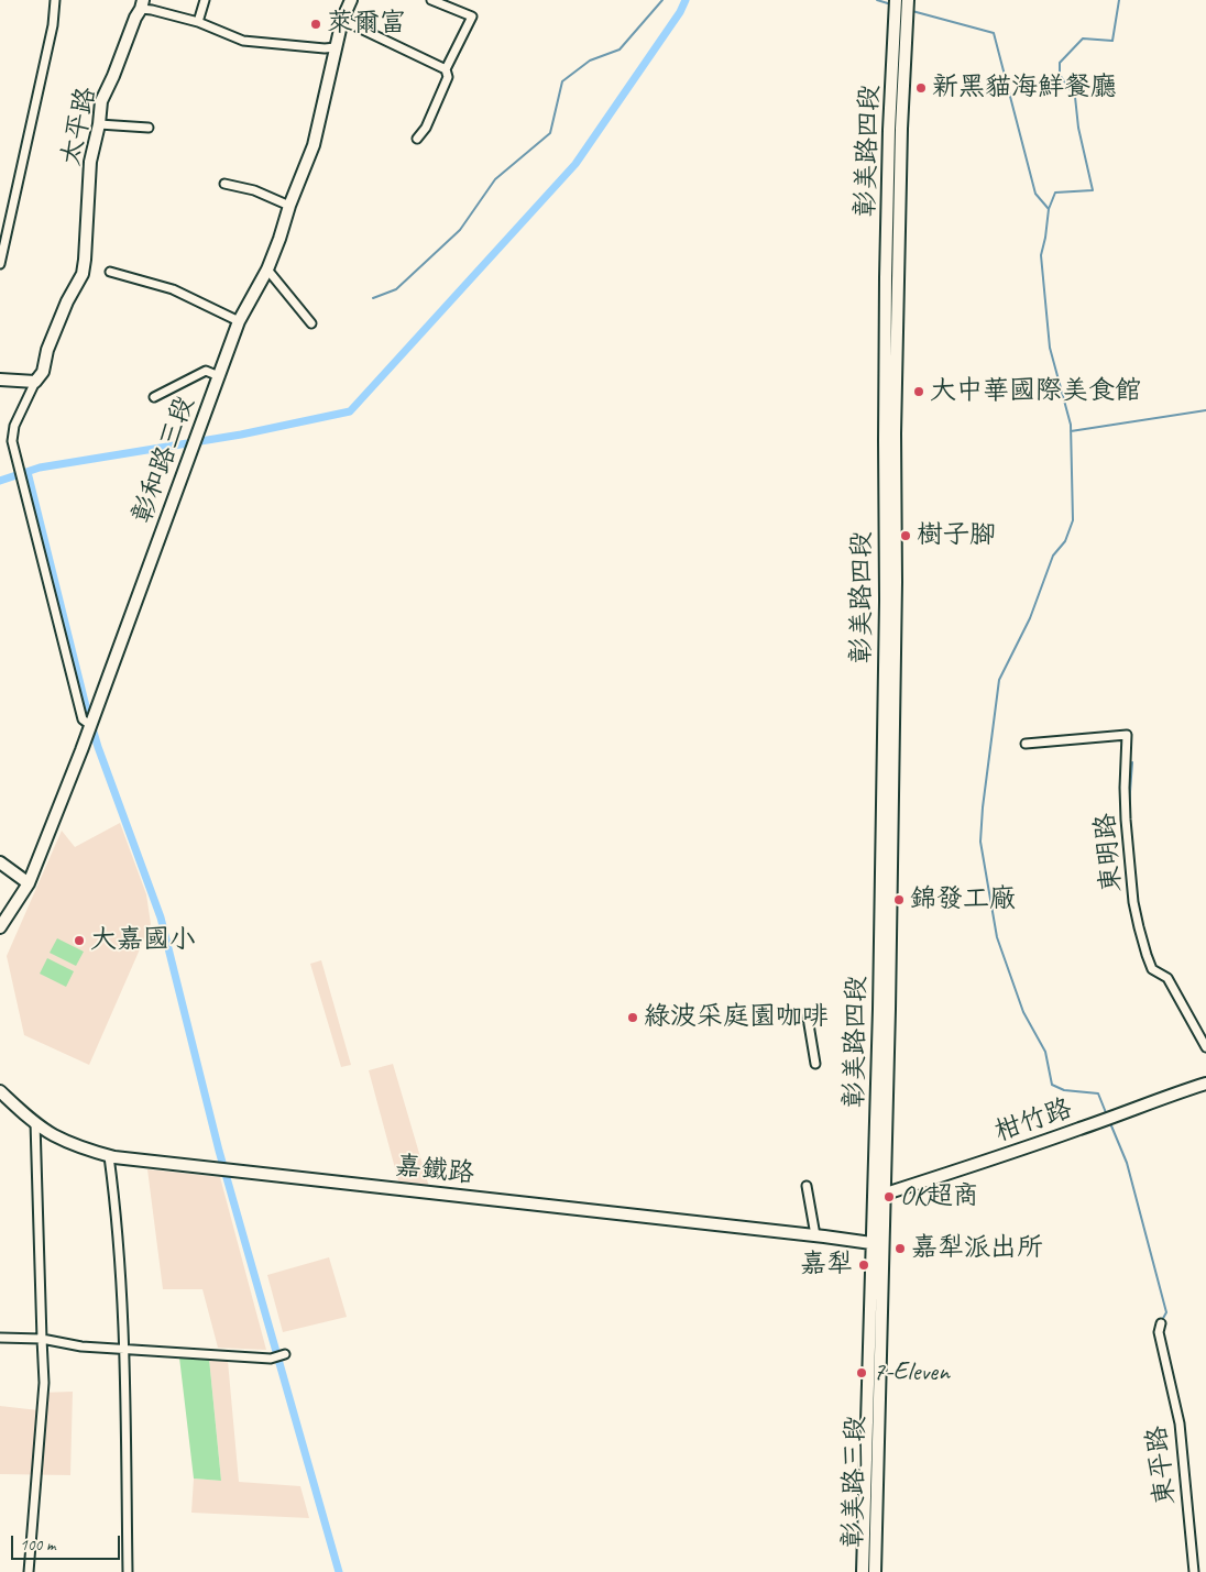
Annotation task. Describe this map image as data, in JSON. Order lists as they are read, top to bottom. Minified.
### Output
{"streets":{"main road":["太平路","彰美路四段","彰和路三段","柑竹路","嘉鐵路","彰美路三段"],"street":["東明路","東平路"]},"crossings":[["太平路","彰和路三段"],["彰美路四段","柑竹路"],["彰美路四段","彰美路三段"],["柑竹路","彰美路三段"],["嘉鐵路","彰美路三段"]],"places":["萊爾富","新黑貓海鮮餐廳","大中華國際美食館","樹子腳","錦發工廠","大嘉國小","綠波采庭園咖啡","OK超商","嘉犁派出所","嘉犁","7-Eleven"],"scale_bar":"100 m"}
